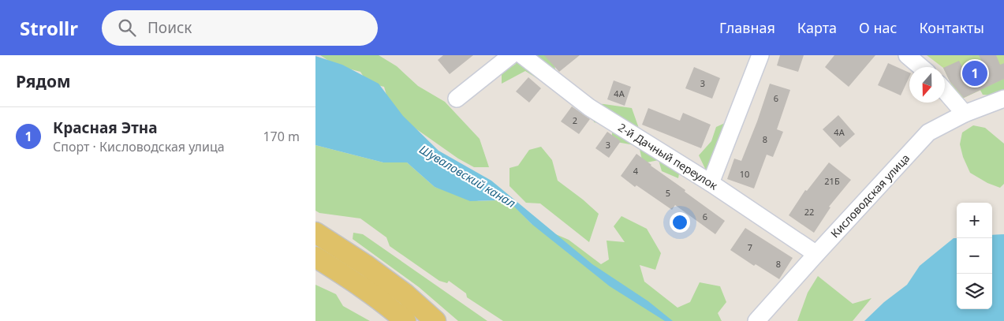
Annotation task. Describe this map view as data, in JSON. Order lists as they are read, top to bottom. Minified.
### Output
{"streets":{"street":["2-й Дачный переулок","Кисловодская улица"]},"crossings":[["2-й Дачный переулок","Кисловодская улица"]],"water":["Шуваловский канал"],"house_numbers":["3","4А","6","2","4А","8","3","4","10","21Б","5","22","6","7","8"],"north":"bottom","page":{"header":"Strollr","search":"Поиск","nav":["Главная","Карта","О нас","Контакты"],"heading":"Рядом","pins":"1","list":[{"mark":"1","name":"Красная Этна","note":"Спорт · Кисловодская улица","value":"170 m"}],"map_buttons":["+","−"]}}
